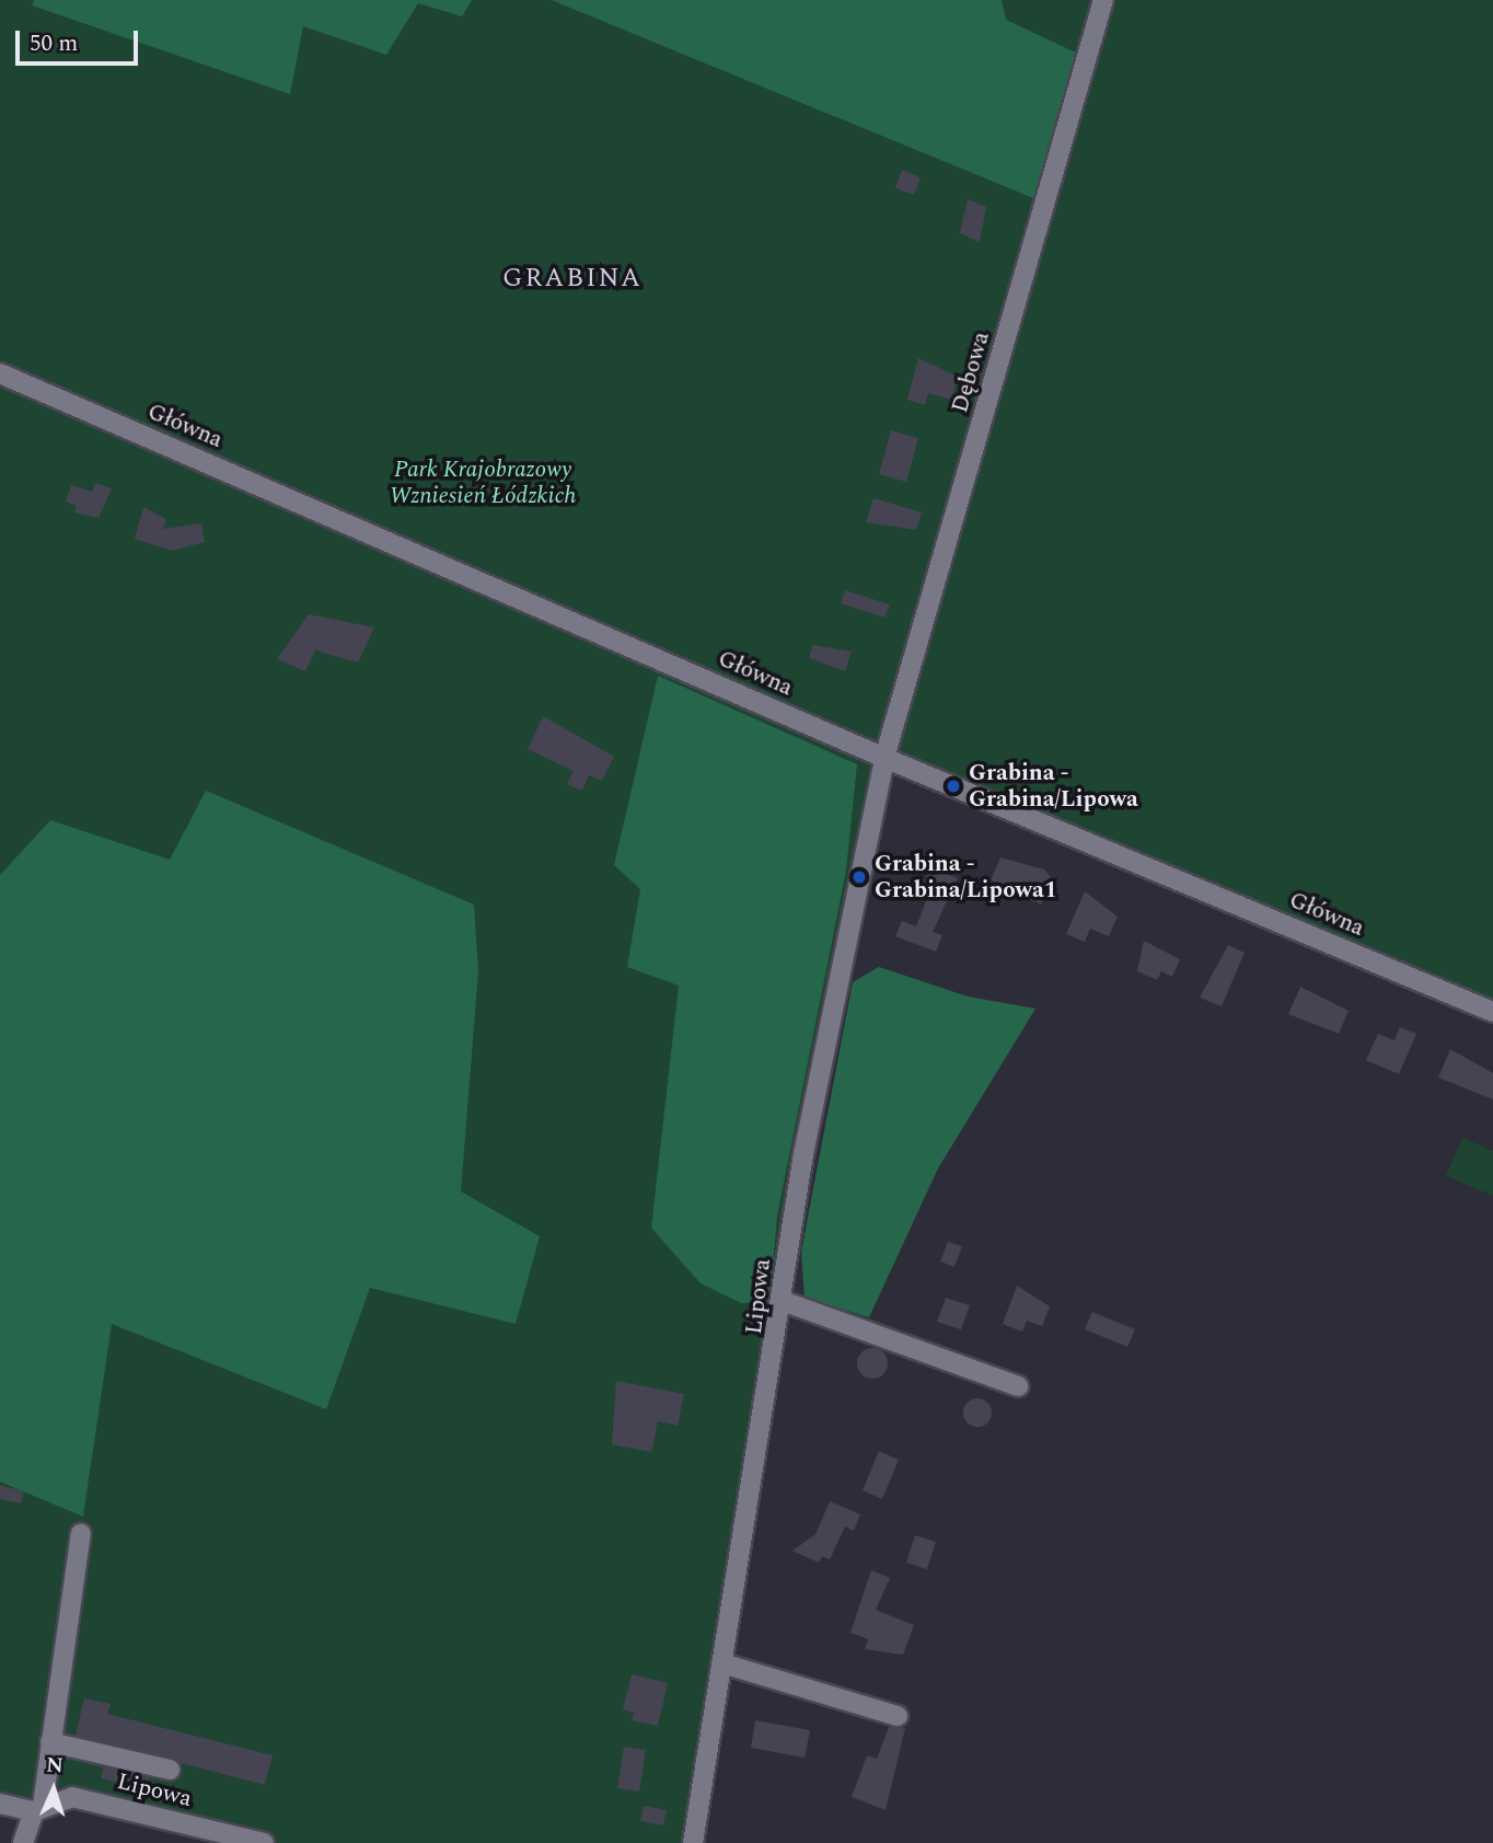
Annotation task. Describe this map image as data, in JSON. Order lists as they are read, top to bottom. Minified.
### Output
{"streets":{"street":["Dębowa","Główna","Lipowa"]},"crossings":[["Dębowa","Główna"],["Dębowa","Lipowa"],["Główna","Lipowa"]],"districts":["GRABINA"],"parks":["Park Krajobrazowy Wzniesień Łódzkich"],"places":["Grabina - Grabina/Lipowa","Grabina - Grabina/Lipowa1"],"scale_bar":"50 m","north":"top"}
